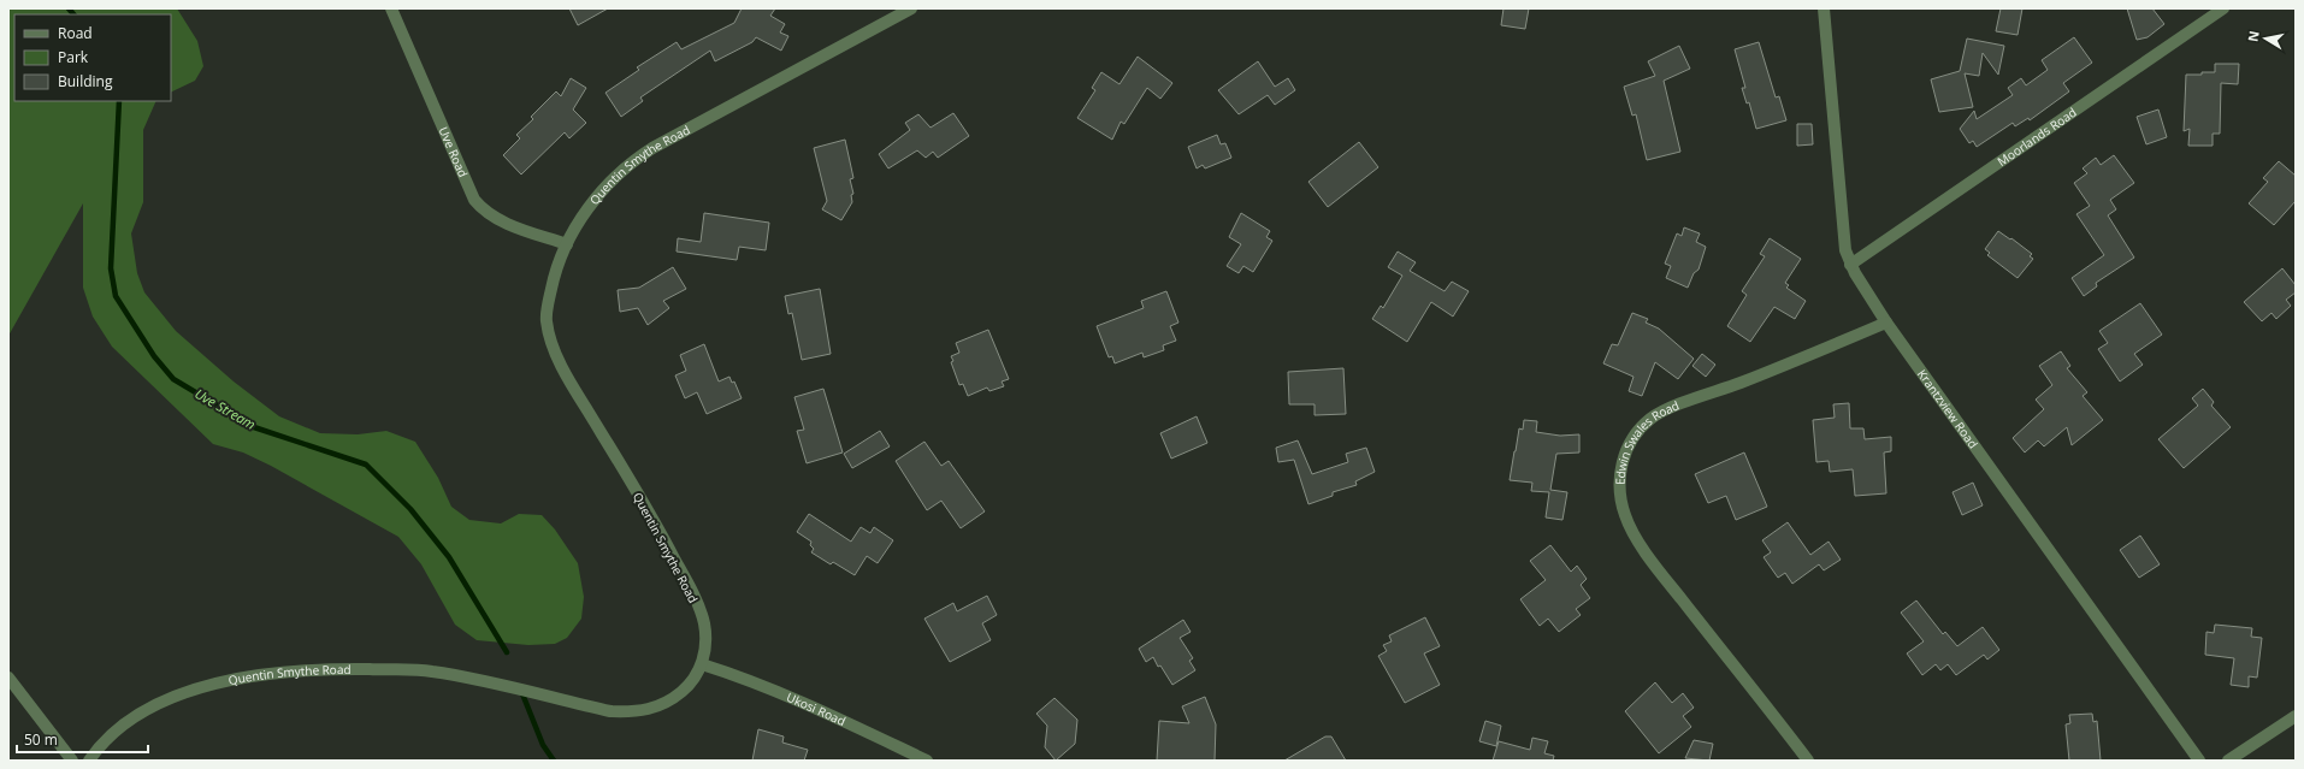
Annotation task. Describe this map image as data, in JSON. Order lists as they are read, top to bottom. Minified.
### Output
{"streets":{"street":["Moorlands Road","Uve Road","Quentin Smythe Road","Krantzview Road","Edwin Swales Road","Ukosi Road"]},"crossings":[["Moorlands Road","Krantzview Road"],["Uve Road","Quentin Smythe Road"],["Quentin Smythe Road","Ukosi Road"],["Krantzview Road","Edwin Swales Road"]],"water":["Uve Stream"],"legend":["Road","Park","Building"],"scale_bar":"50 m","north":"left"}
